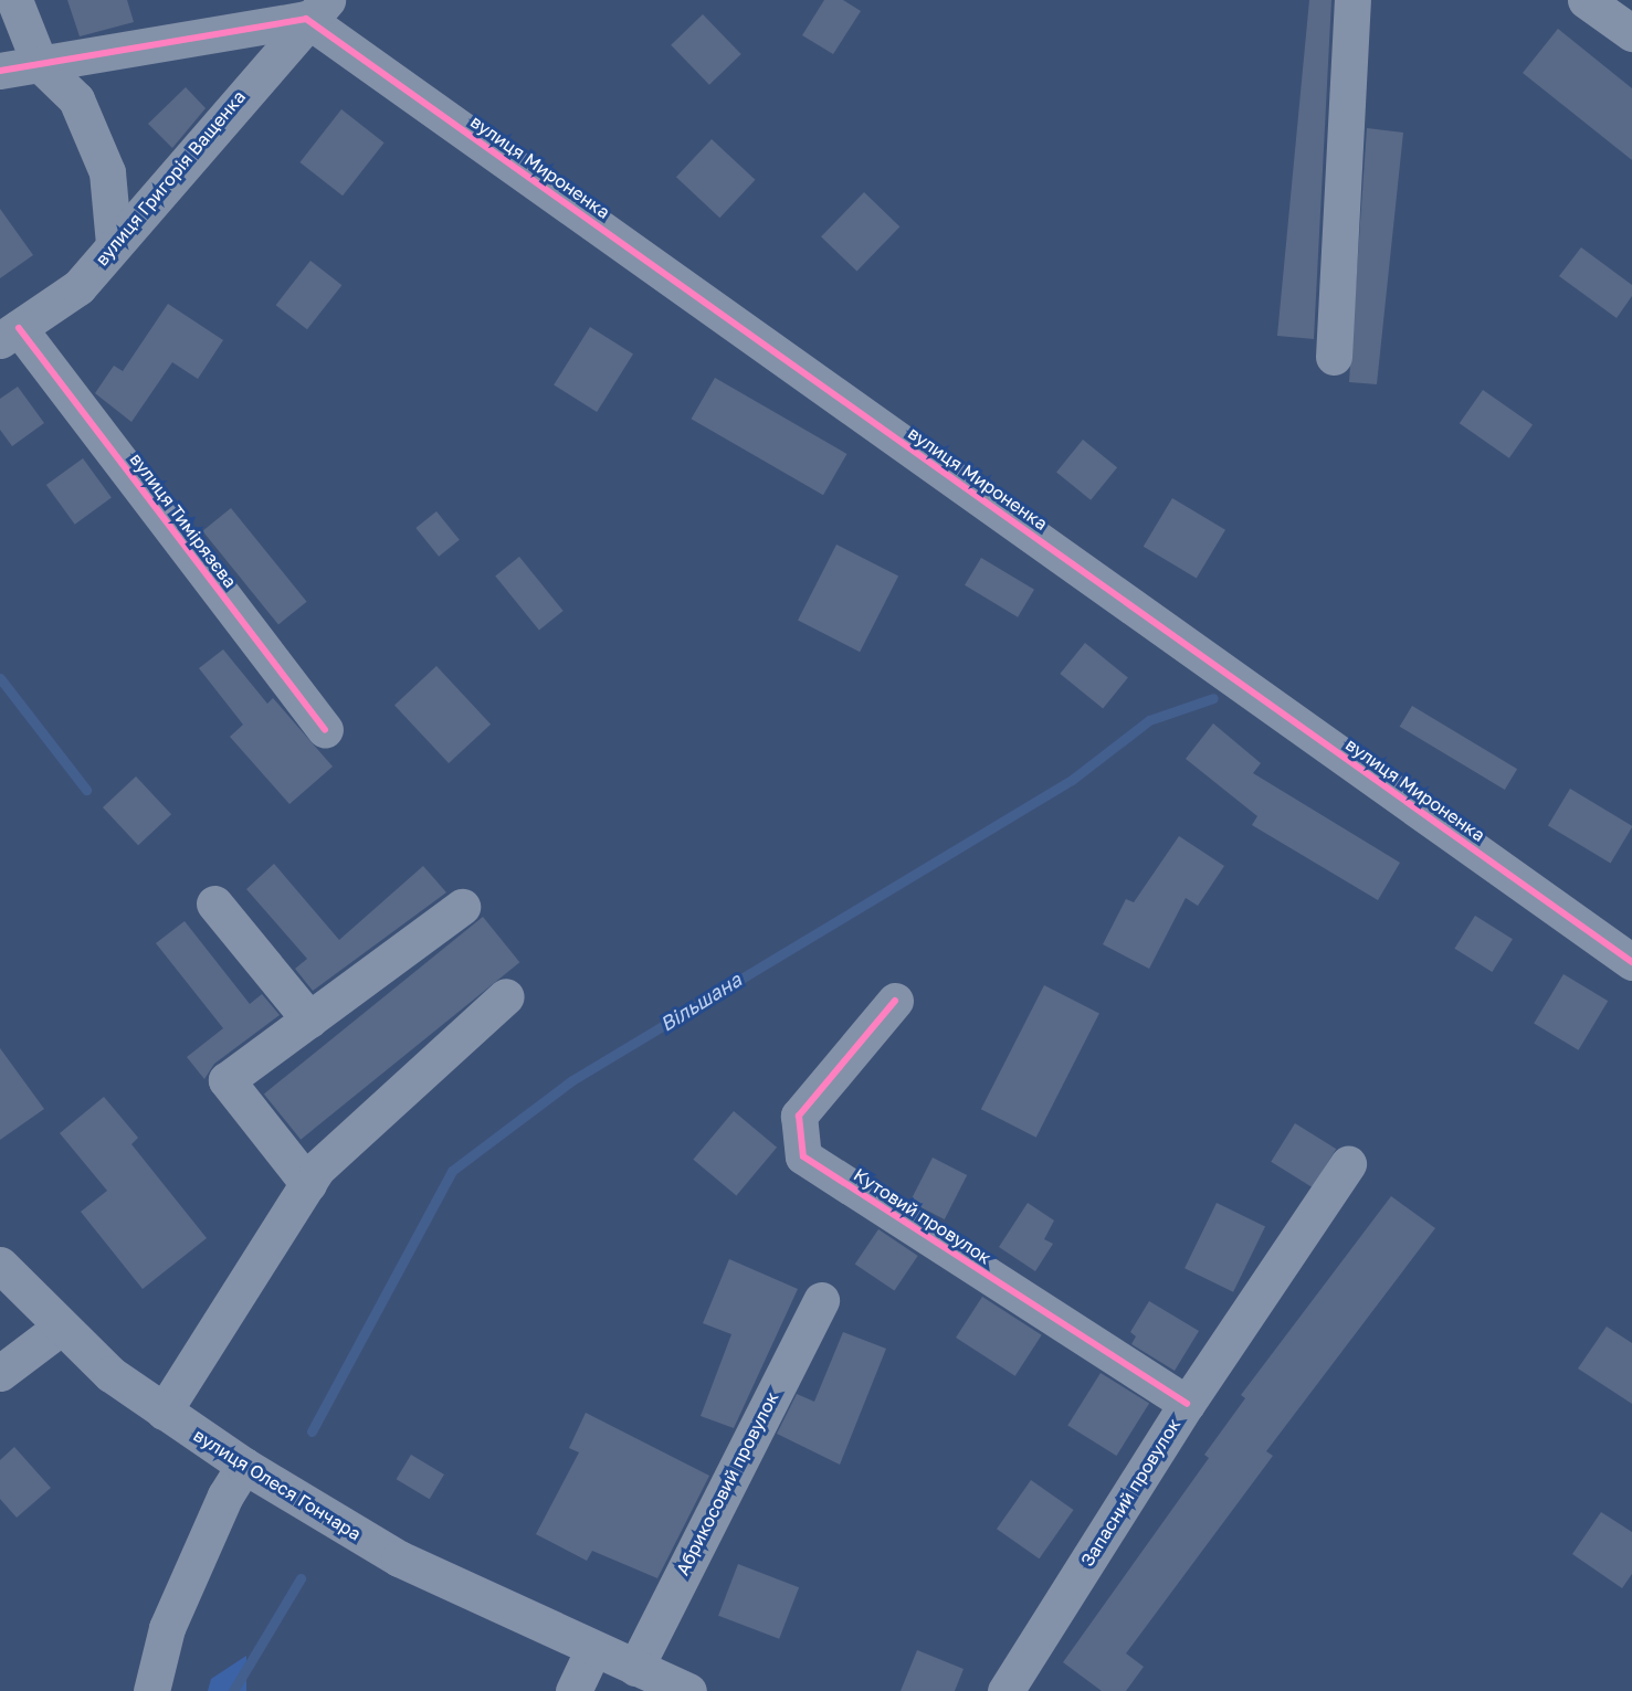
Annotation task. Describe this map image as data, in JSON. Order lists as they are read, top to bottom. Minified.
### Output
{"streets":{"main road":["вулиця Олеся Гончара"],"street":["вулиця Мироненка","вулиця Григорія Ващенка","вулиця Тимірязєва","Кутовий провулок","Абрикосовий провулок","Запасний провулок"]},"crossings":[["вулиця Мироненка","вулиця Григорія Ващенка"],["вулиця Григорія Ващенка","вулиця Тимірязєва"],["Кутовий провулок","Запасний провулок"],["Абрикосовий провулок","вулиця Олеся Гончара"]],"water":["Вільшана"]}
